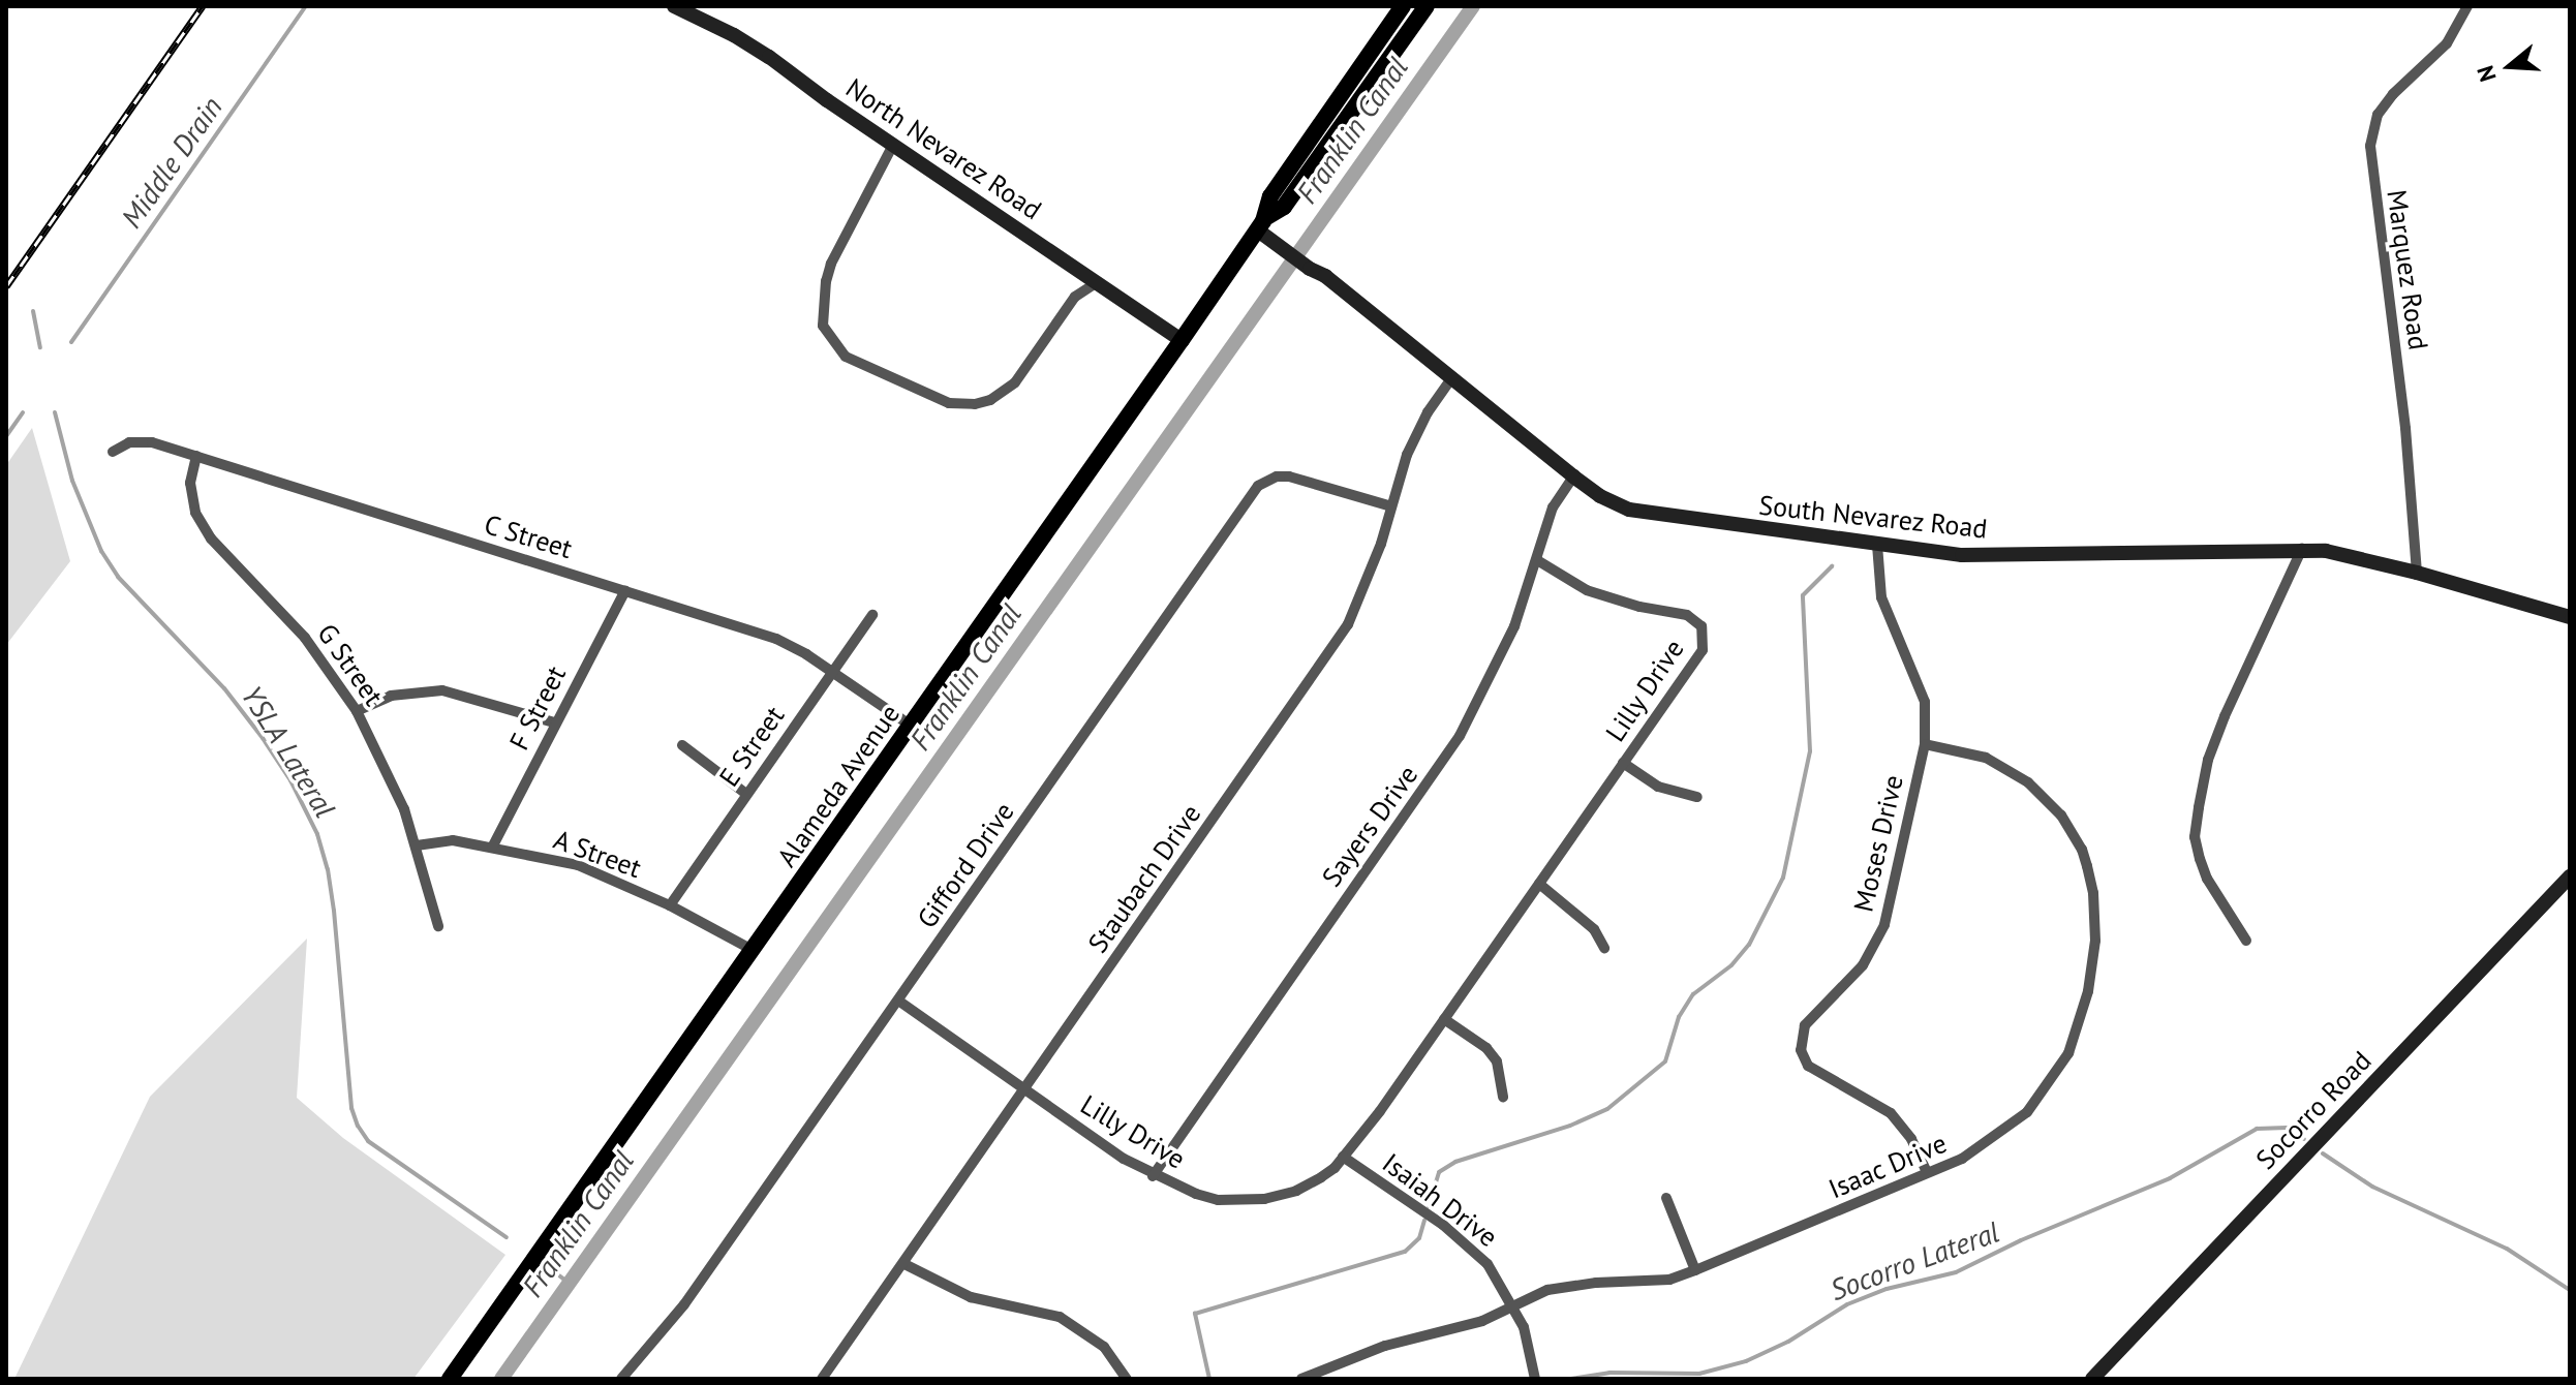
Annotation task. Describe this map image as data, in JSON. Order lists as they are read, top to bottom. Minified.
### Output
{"streets":{"main road":["Alameda Avenue"],"street":["North Nevarez Road","Marquez Road","South Nevarez Road","C Street","G Street","Lilly Drive","F Street","E Street","Sayers Drive","Moses Drive","A Street","Gifford Drive","Staubach Drive","Socorro Road","Isaac Drive","Isaiah Drive"]},"crossings":[["North Nevarez Road","Alameda Avenue"],["Marquez Road","South Nevarez Road"],["South Nevarez Road","Alameda Avenue"],["South Nevarez Road","Sayers Drive"],["South Nevarez Road","Moses Drive"],["South Nevarez Road","Staubach Drive"],["C Street","G Street"],["C Street","F Street"],["C Street","E Street"],["C Street","Alameda Avenue"],["G Street","A Street"],["Lilly Drive","Sayers Drive"],["Lilly Drive","Gifford Drive"],["Lilly Drive","Staubach Drive"],["Lilly Drive","Isaiah Drive"],["F Street","A Street"],["E Street","A Street"],["Alameda Avenue","A Street"],["Moses Drive","Isaac Drive"],["Gifford Drive","Staubach Drive"],["Isaac Drive","Isaiah Drive"]],"water":["Franklin Canal","Middle Drain","YSLA Lateral","Socorro Lateral"],"north":"left"}
